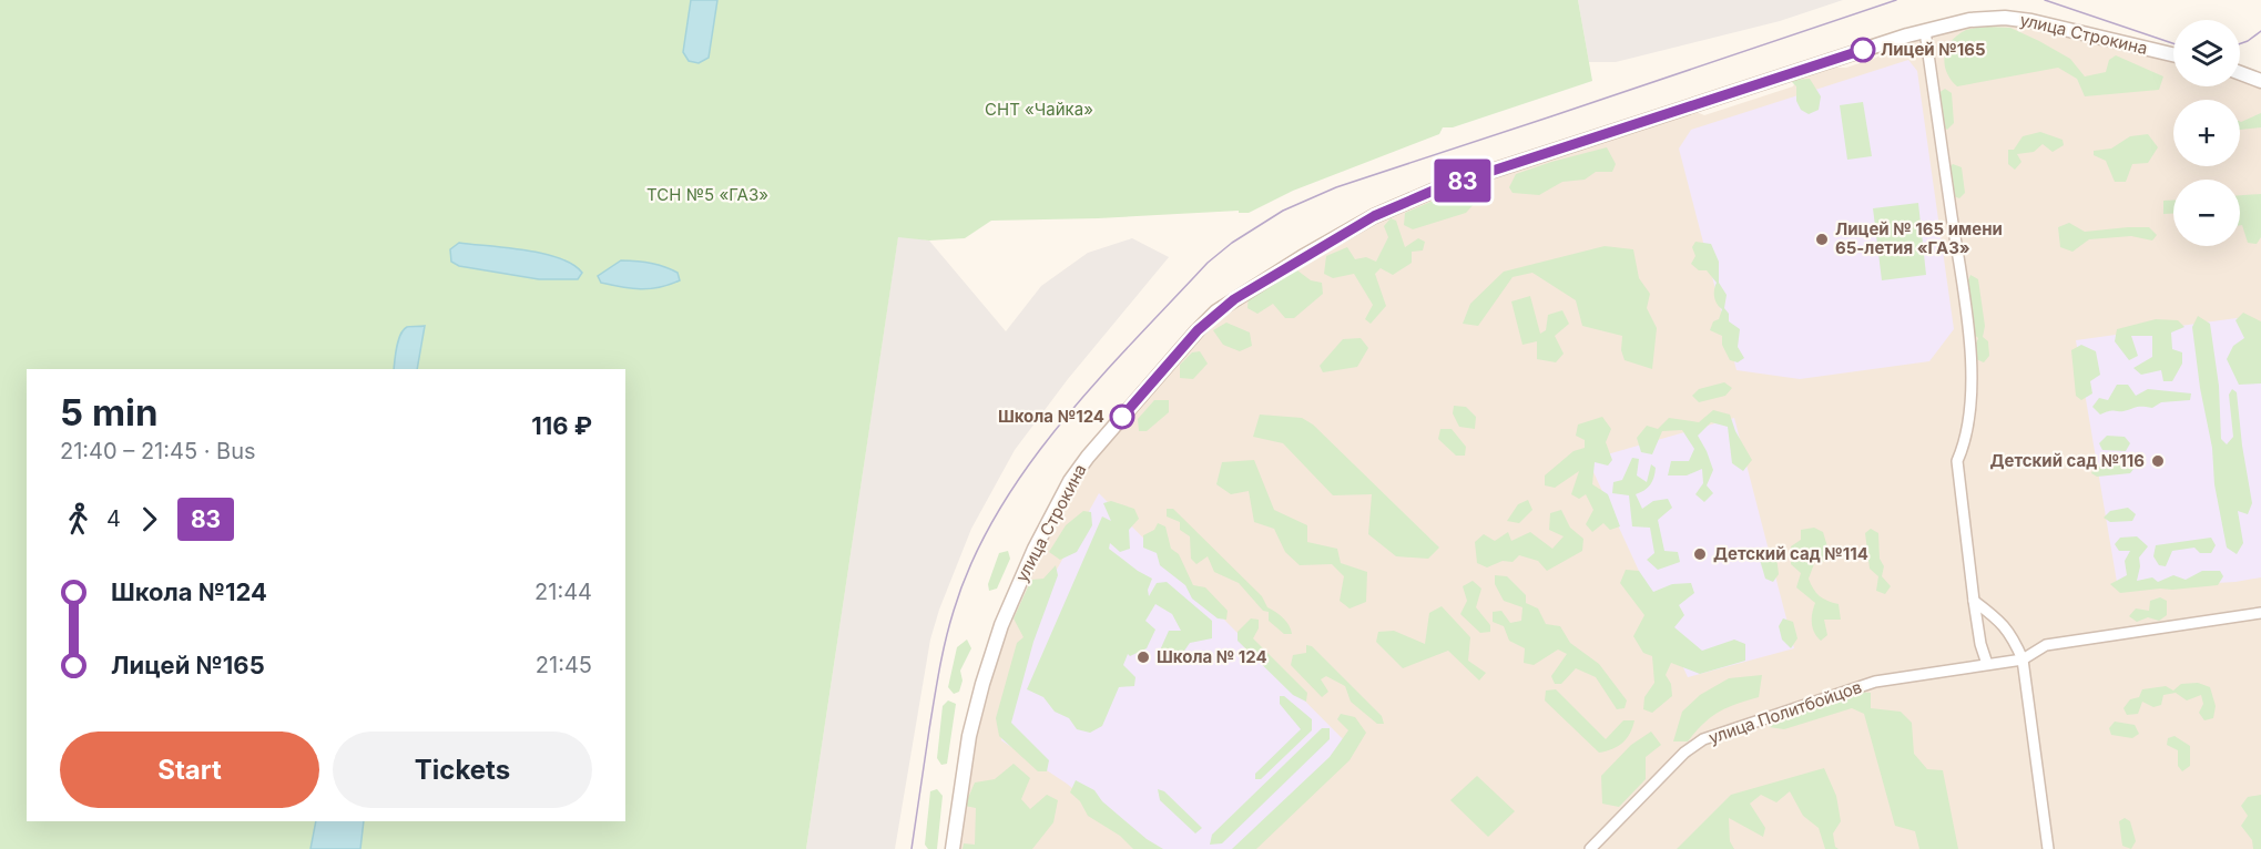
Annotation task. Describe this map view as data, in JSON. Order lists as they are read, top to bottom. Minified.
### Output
{"streets":{"street":["улица Строкина","улица Политбойцов"]},"parks":["СНТ «Чайка»","ТСН №5 «ГАЗ»"],"places":["Лицей №165","Лицей № 165 имени 65-летия «ГАЗ»","Школа №124","Детский сад №116","Детский сад №114","Школа № 124"],"lines":["bus line 83"],"page":{"on_map":"83","map_buttons":["+","−"],"heading":["5 min","21:40 – 21:45 · Bus","116 ₽"],"legs":["4","83"],"list":[{"name":"Школа №124","value":"21:44"},{"name":"Лицей №165","value":"21:45"}],"buttons":["Start","Tickets"]}}
